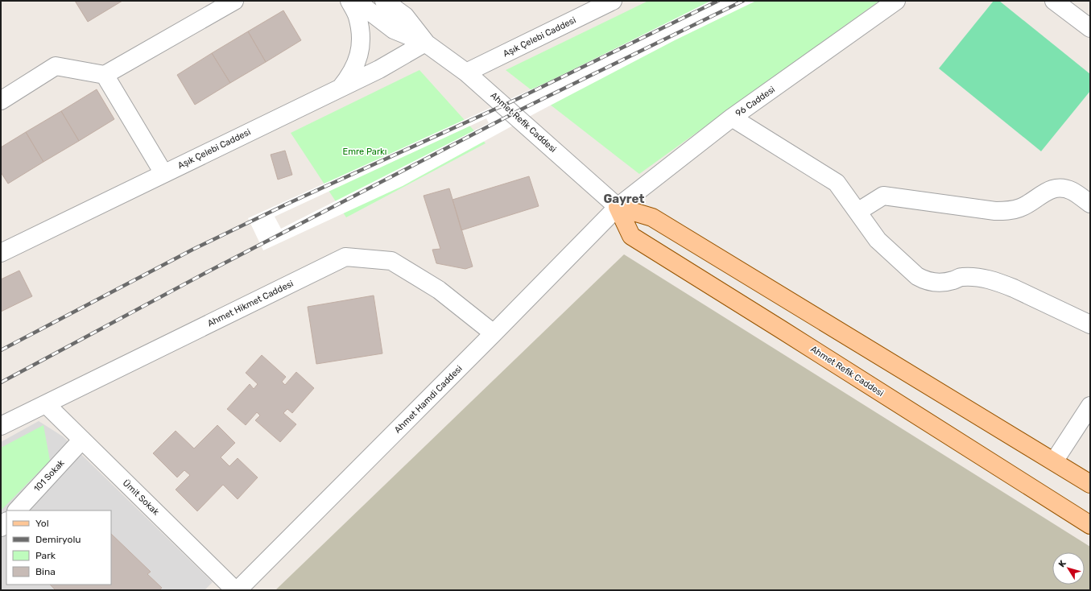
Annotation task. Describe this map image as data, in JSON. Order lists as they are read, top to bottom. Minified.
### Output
{"streets":{"main road":["Ahmet Refik Caddesi"],"street":["Aşık Çelebi Caddesi","96 Caddesi","Ahmet Hikmet Caddesi","Ahmet Hamdi Caddesi","101 Sokak","Ümit Sokak"]},"crossings":[["Aşık Çelebi Caddesi","Ahmet Refik Caddesi"],["96 Caddesi","Ahmet Refik Caddesi"],["96 Caddesi","Ahmet Hamdi Caddesi"],["Ahmet Refik Caddesi","Ahmet Hamdi Caddesi"],["Ahmet Hikmet Caddesi","Ahmet Hamdi Caddesi"],["Ahmet Hikmet Caddesi","Ümit Sokak"],["Ahmet Hamdi Caddesi","Ümit Sokak"],["101 Sokak","Ümit Sokak"]],"districts":["Gayret"],"parks":["Emre Parkı"],"legend":["Yol","Demiryolu","Park","Bina"],"north":"top left"}
